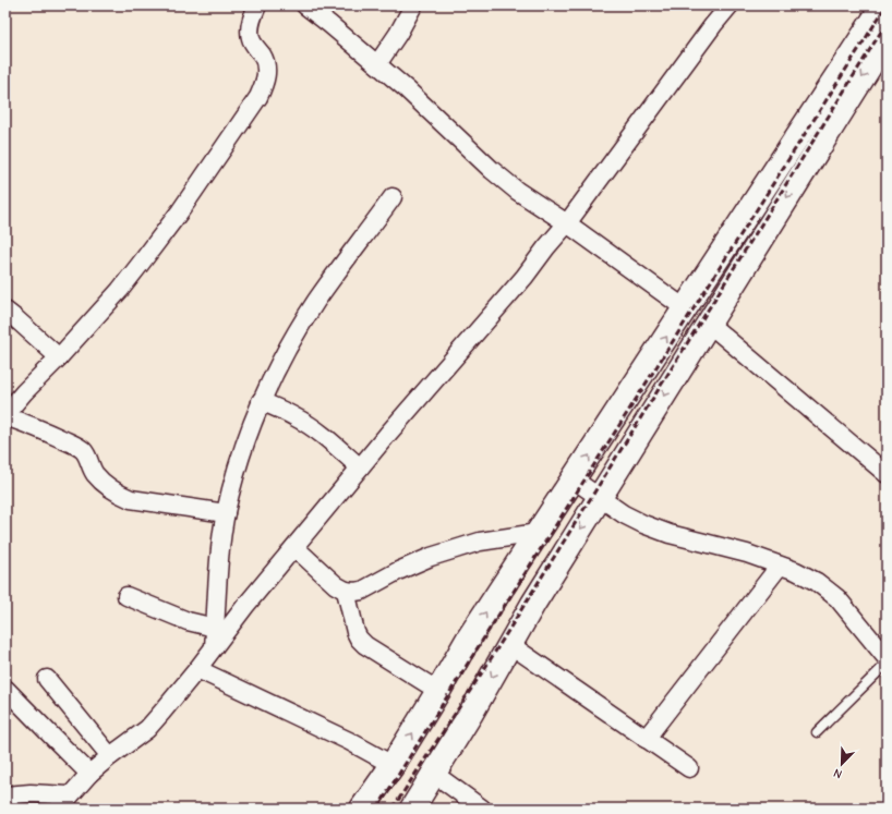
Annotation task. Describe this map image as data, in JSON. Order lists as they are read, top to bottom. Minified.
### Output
{"north":"bottom left"}
